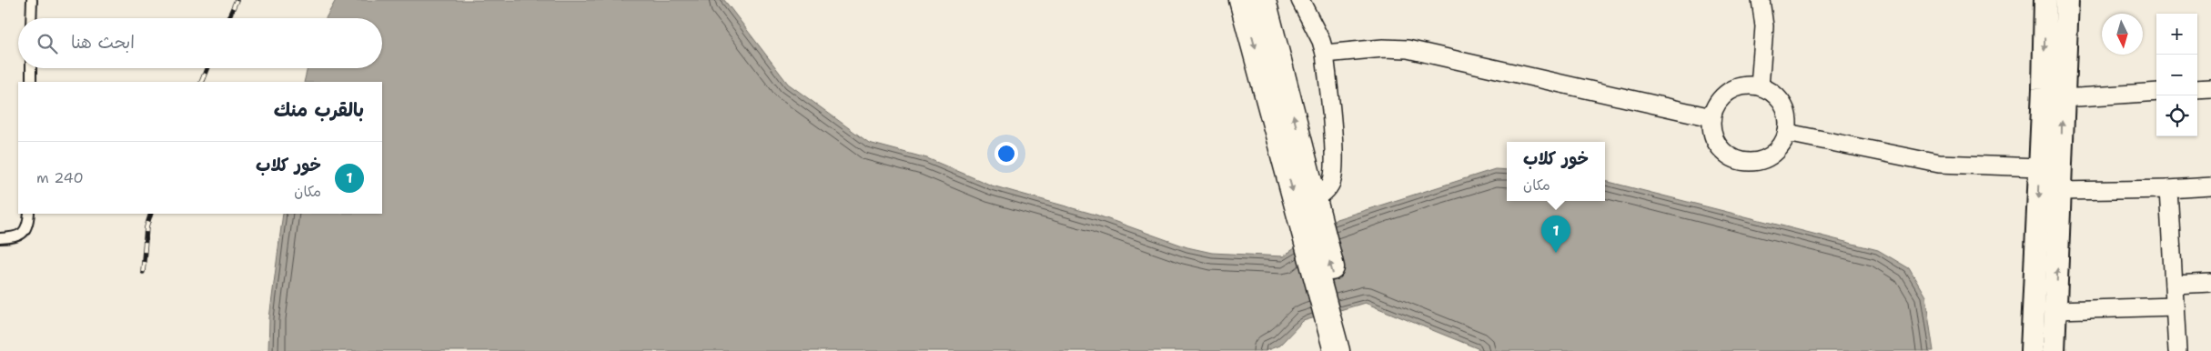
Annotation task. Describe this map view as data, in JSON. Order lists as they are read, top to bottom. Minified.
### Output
{"north":"bottom","page":{"map_buttons":["+","−"],"search":"ابحث هنا","heading":"بالقرب منك","list":[{"mark":"1","name":"خور كلاب","note":"مكان","value":"240 m"}],"popup":["خور كلاب","مكان"],"pins":"1"}}
